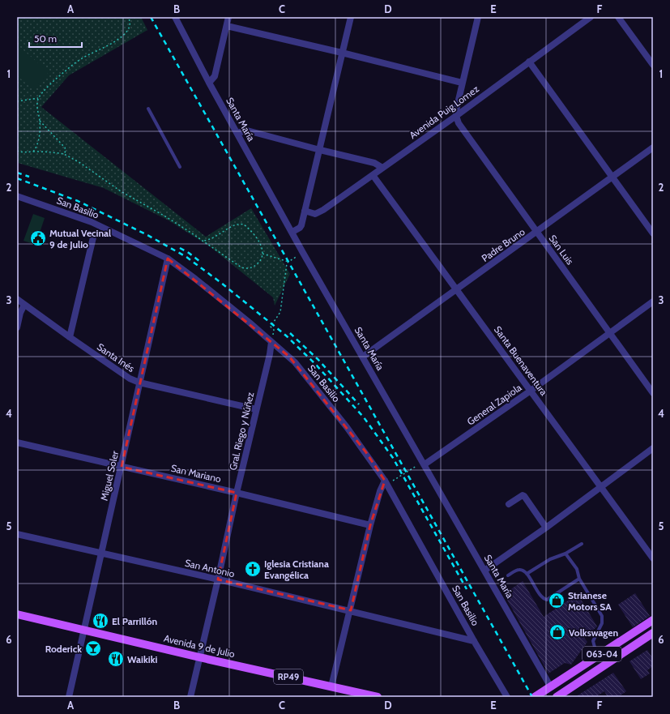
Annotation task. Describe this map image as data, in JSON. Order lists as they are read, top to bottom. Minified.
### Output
{"streets":{"main road":["Avenida 9 de Julio","063-04","RP49"],"street":["Avenida Puig Lomez","Santa María","San Basilio","Padre Bruno","San Luis","Santa Inés","Santa Buenaventura","General Zapiola","Gral. Riego y Núñez","San Mariano","Miguel Soler","San Antonio"]},"crossings":[["Avenida Puig Lomez","San Luis"],["Avenida Puig Lomez","Santa Buenaventura"],["Santa María","Padre Bruno"],["Santa María","General Zapiola"],["Santa María","063-04"],["San Basilio","Gral. Riego y Núñez"],["San Basilio","Miguel Soler"],["San Basilio","San Antonio"],["Padre Bruno","San Luis"],["Padre Bruno","Santa Buenaventura"],["San Luis","General Zapiola"],["Santa Inés","Gral. Riego y Núñez"],["Santa Inés","Miguel Soler"],["Santa Buenaventura","General Zapiola"],["Gral. Riego y Núñez","San Mariano"],["Gral. Riego y Núñez","San Antonio"],["Gral. Riego y Núñez","Avenida 9 de Julio"],["San Mariano","Miguel Soler"],["Miguel Soler","San Antonio"],["Miguel Soler","Avenida 9 de Julio"]],"places":{"public building":["Mutual Vecinal 9 de Julio"],"church":["Iglesia Cristiana Evangélica"],"shop":["Strianese Motors SA","Volkswagen"],"restaurant":["El Parrillón","Waikiki"],"bar":["Roderick"]},"scale_bar":"50 m","grid":{"columns":["A","B","C","D","E","F"],"rows":["1","2","3","4","5","6"]}}
